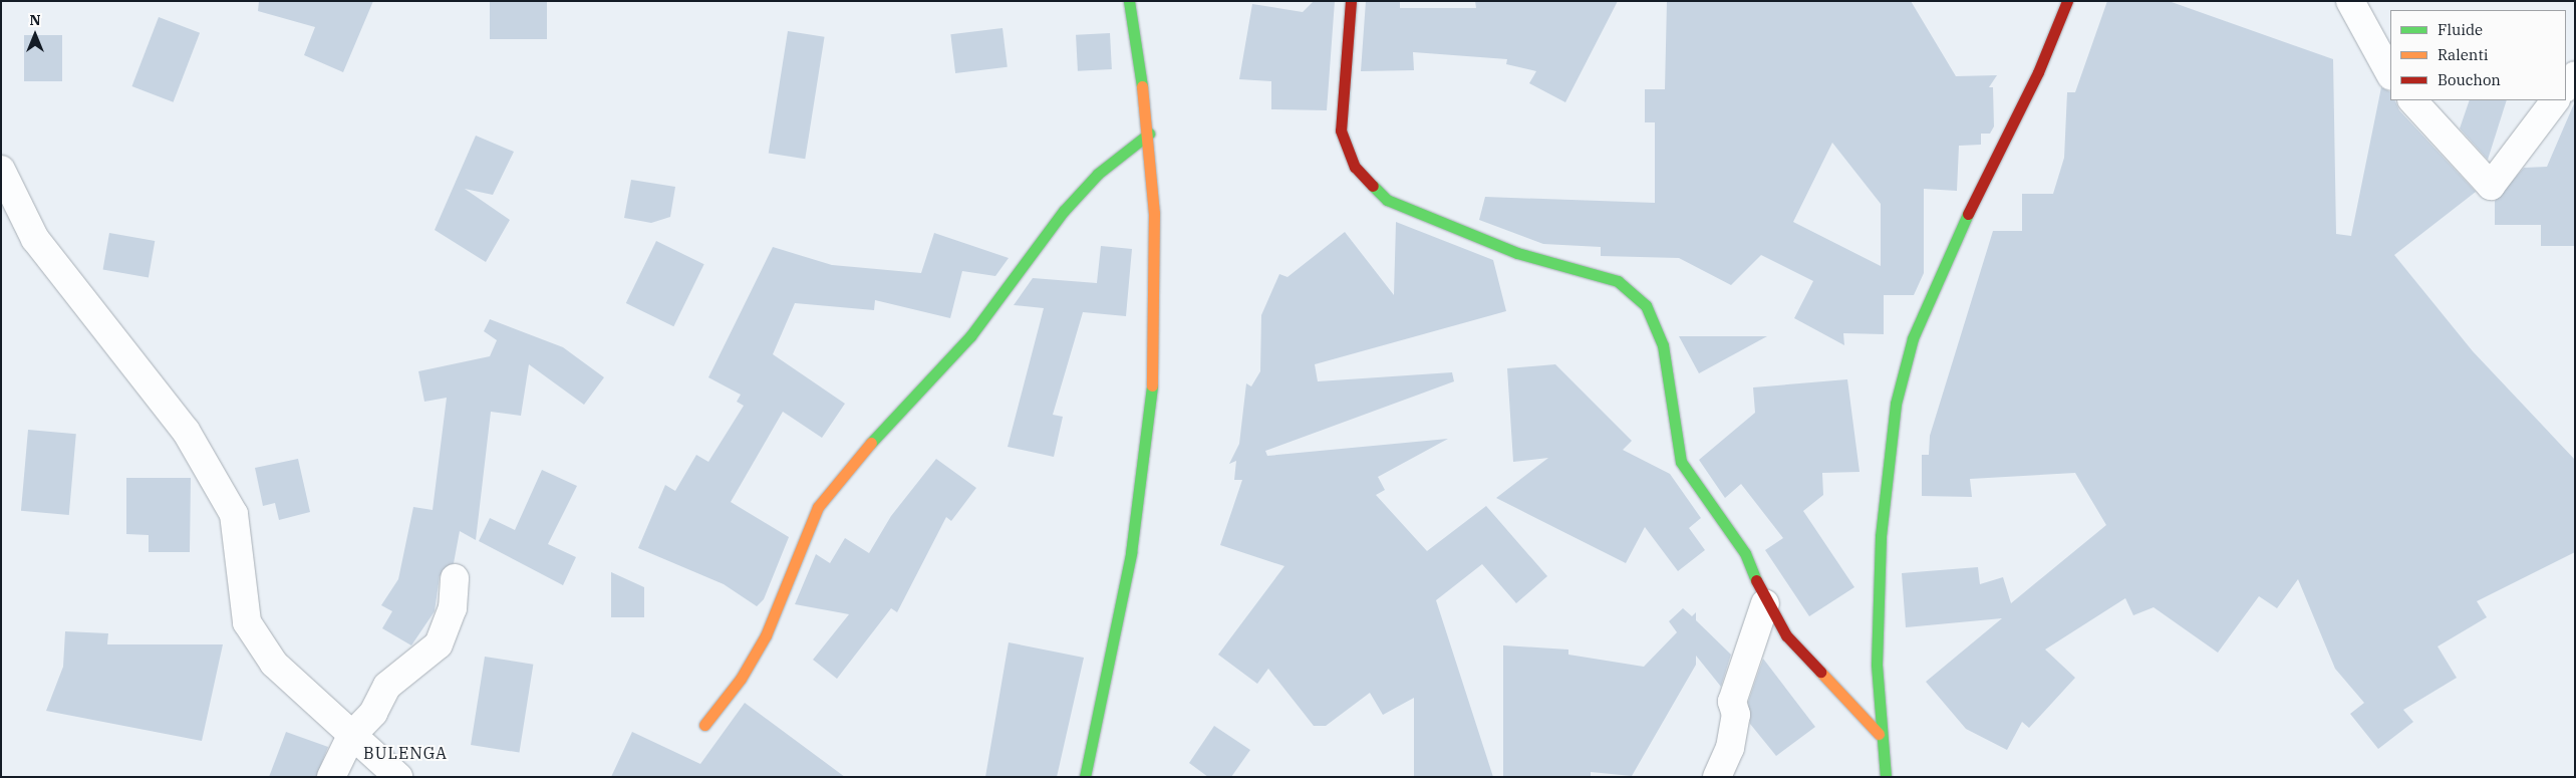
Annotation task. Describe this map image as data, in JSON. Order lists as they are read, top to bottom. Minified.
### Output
{"districts":["BULENGA"],"legend":["Fluide","Ralenti","Bouchon"],"north":"top"}
